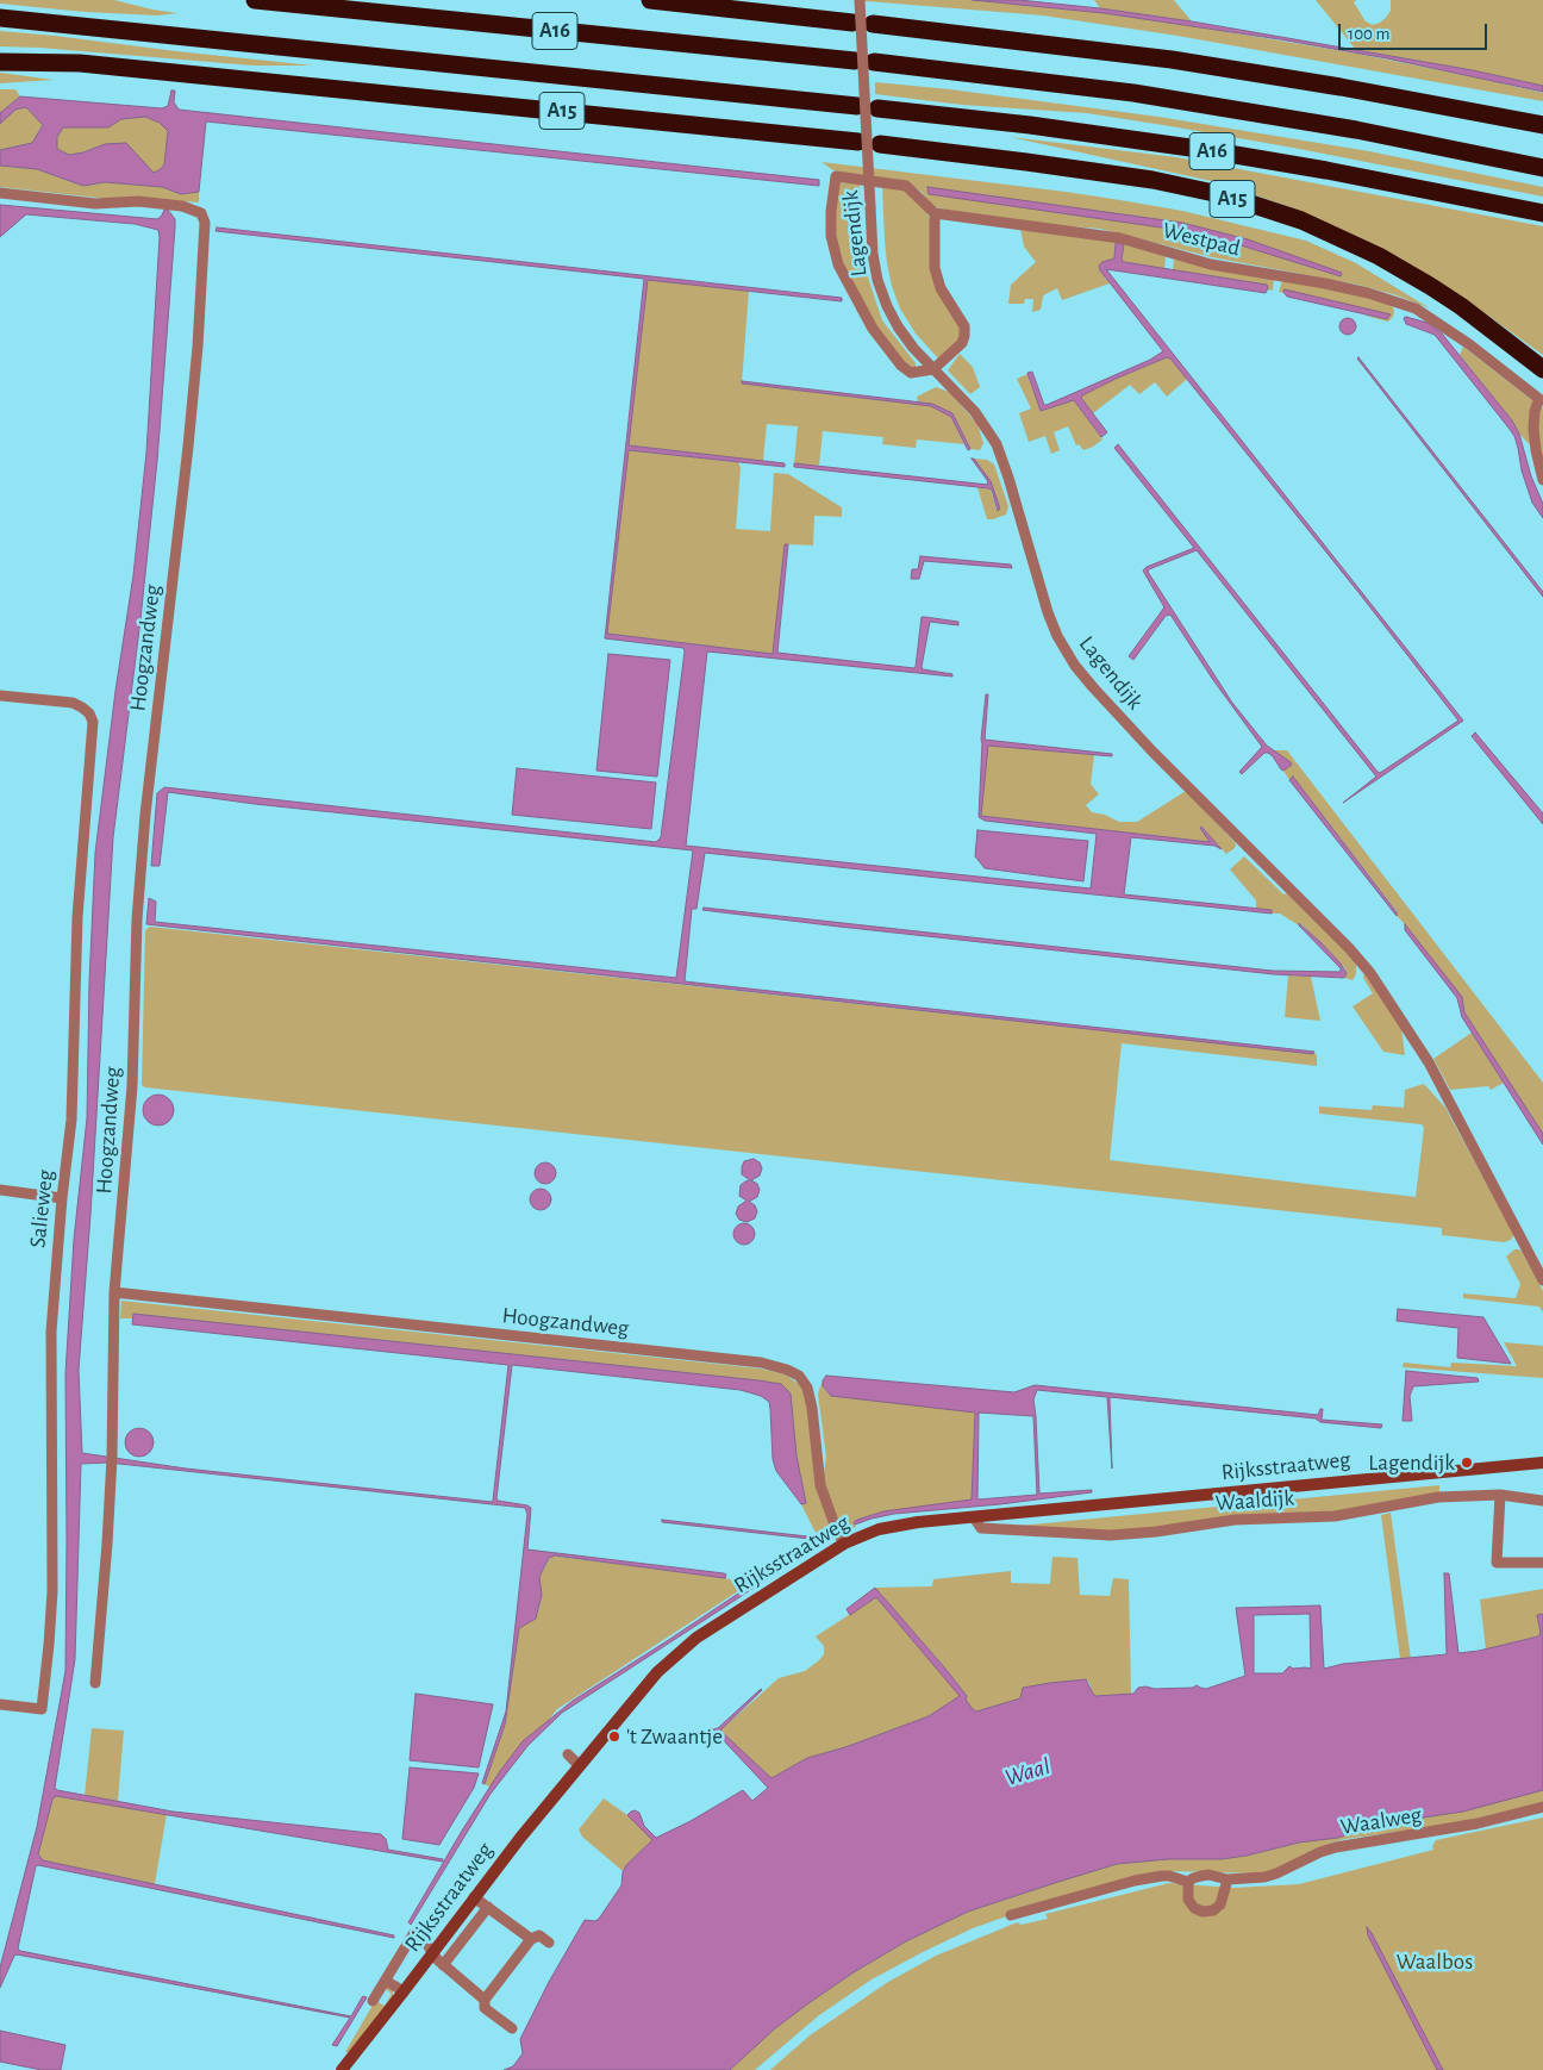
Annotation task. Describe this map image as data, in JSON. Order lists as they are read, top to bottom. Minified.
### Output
{"streets":{"highway":["A16","A15"],"street":["Lagendijk","Westpad","Hoogzandweg","Salieweg","Rijksstraatweg","Waaldijk","Waalweg"]},"crossings":[["Hoogzandweg","Rijksstraatweg"],["Rijksstraatweg","Waaldijk"]],"water":["Waal"],"parks":["Waalbos"],"places":["Lagendijk","'t Zwaantje"],"scale_bar":"100 m"}
